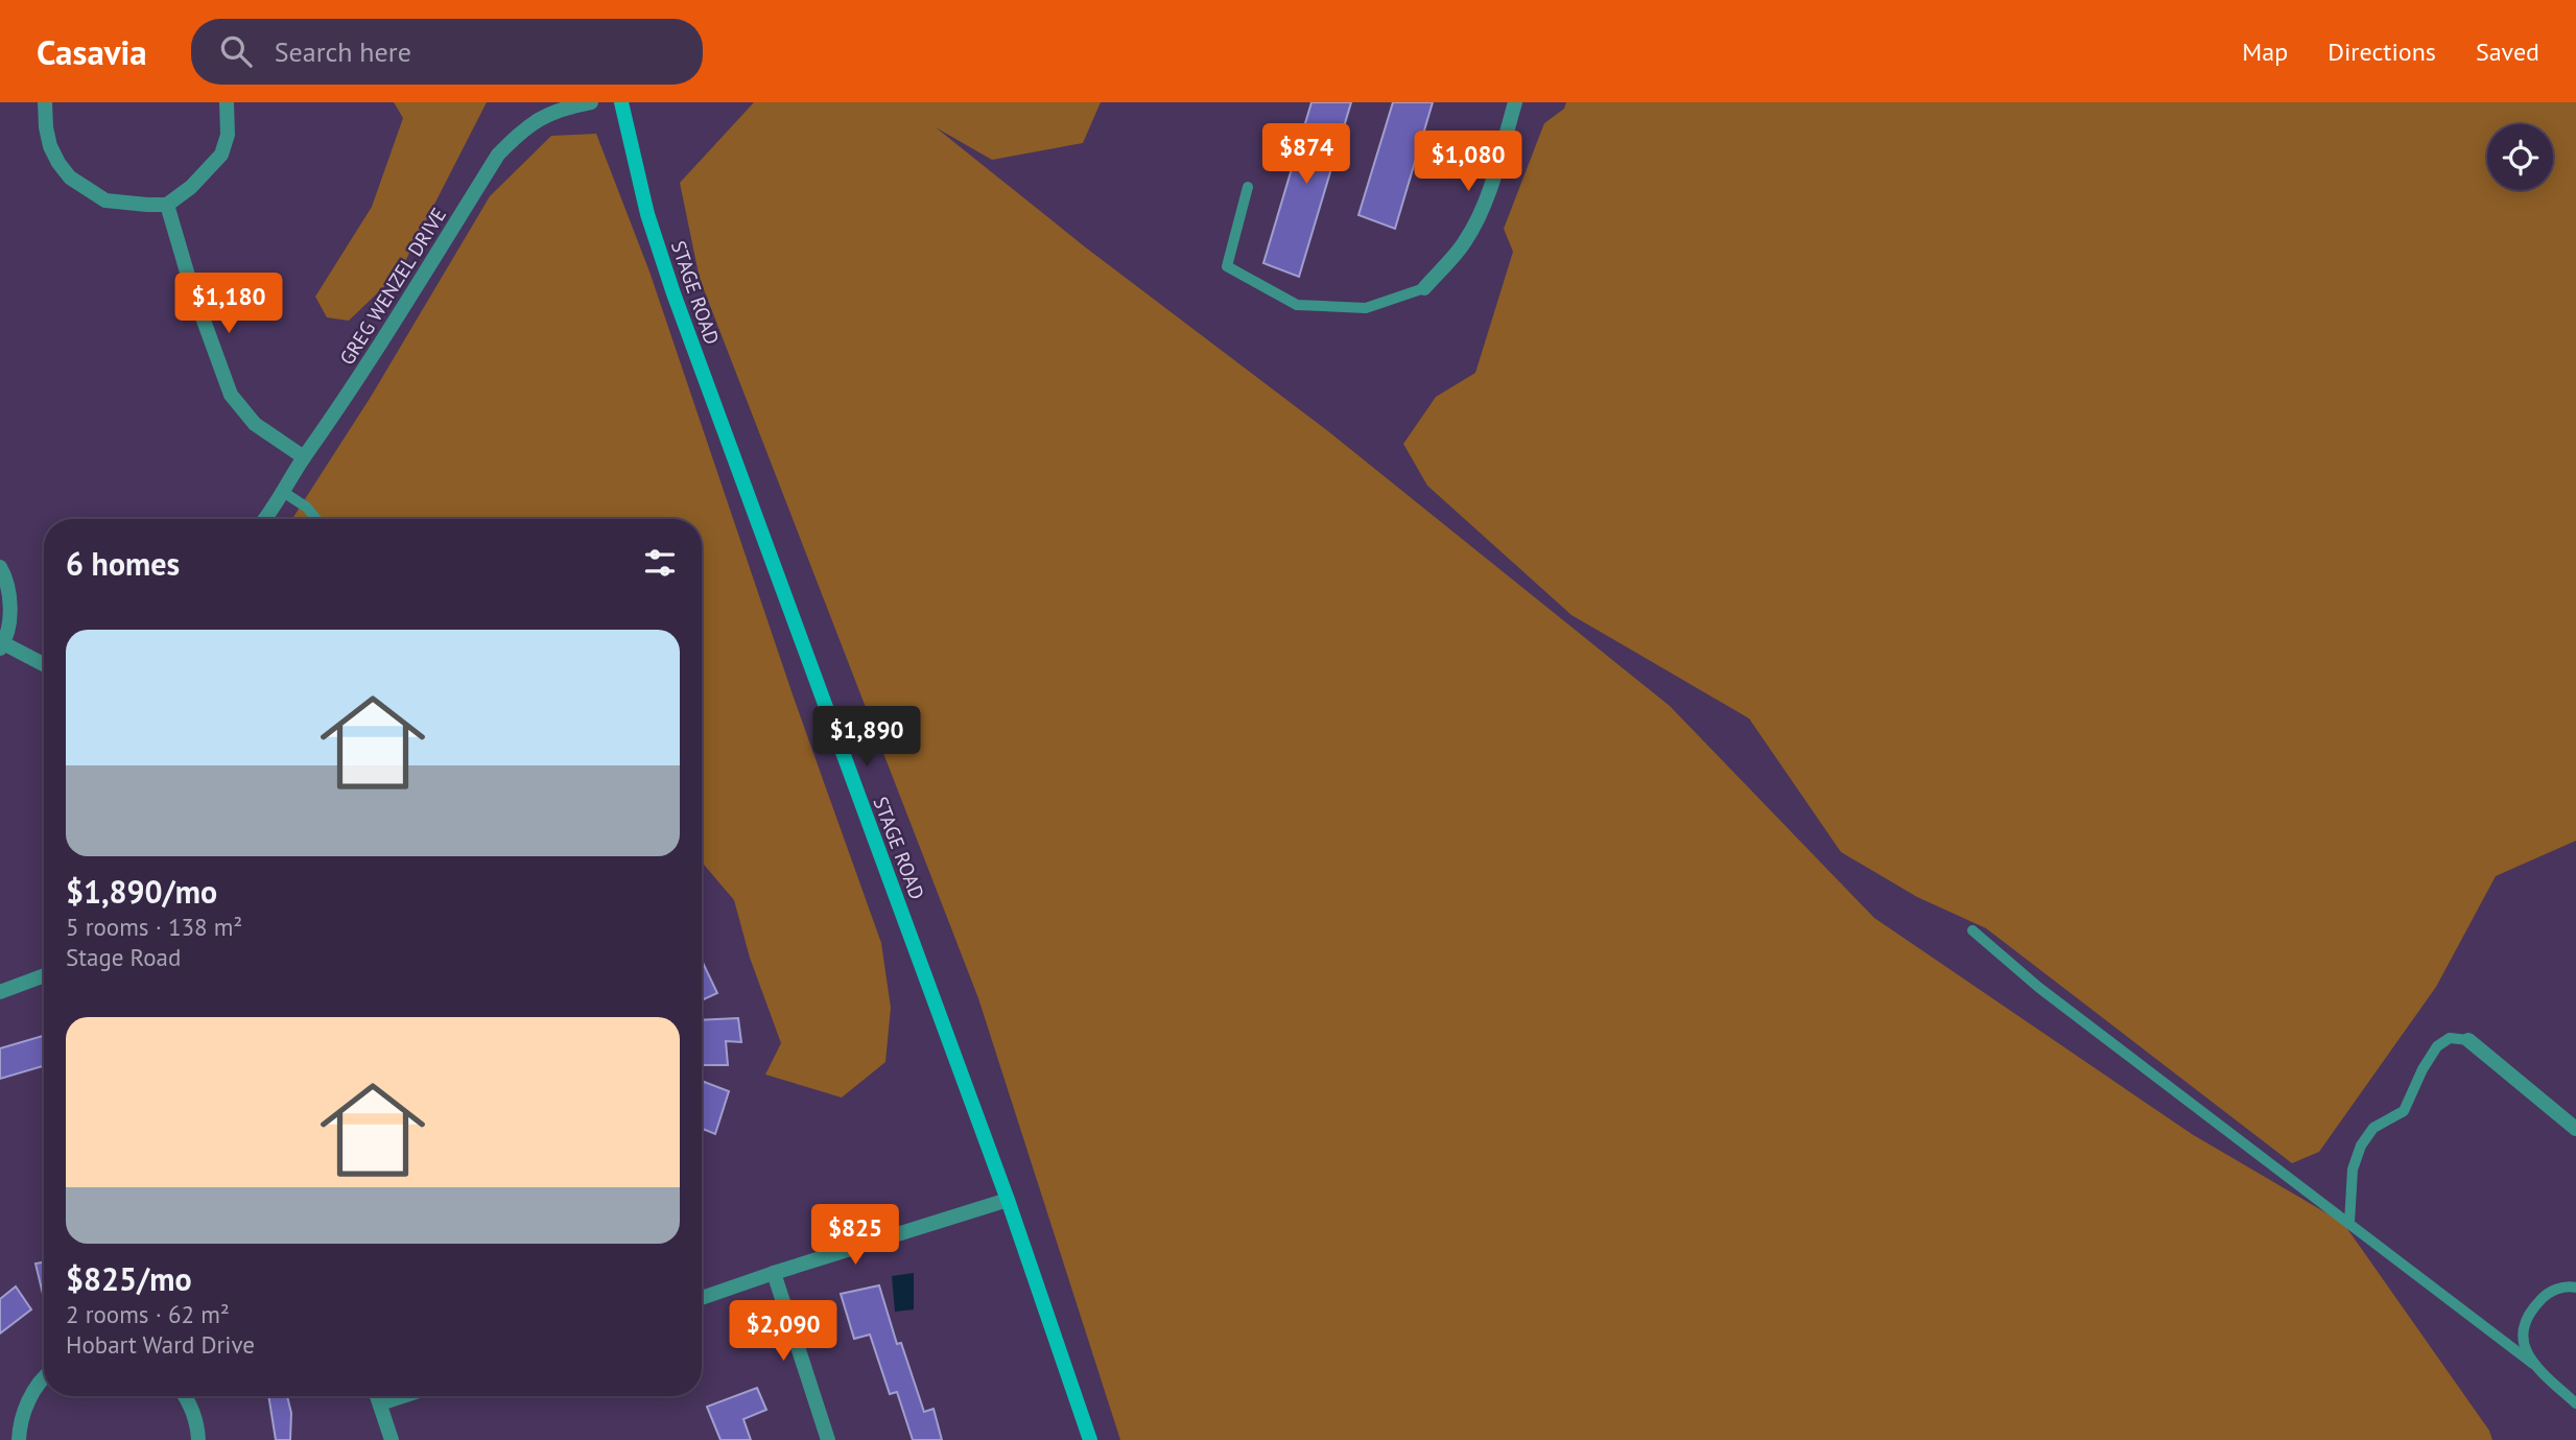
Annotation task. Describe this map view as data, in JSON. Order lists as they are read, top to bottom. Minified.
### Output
{"streets":{"street":["GREG WENZEL DRIVE","STAGE ROAD"]},"page":{"header":"Casavia","search":"Search here","nav":["Map","Directions","Saved"],"price":["$874","$1,080","$1,180","$1,890","$825","$2,090"],"heading":"6 homes","list":[{"name":"$1,890/mo","note":"5 rooms · 138 m² · Stage Road"},{"name":"$825/mo","note":"2 rooms · 62 m² · Hobart Ward Drive"}]}}
